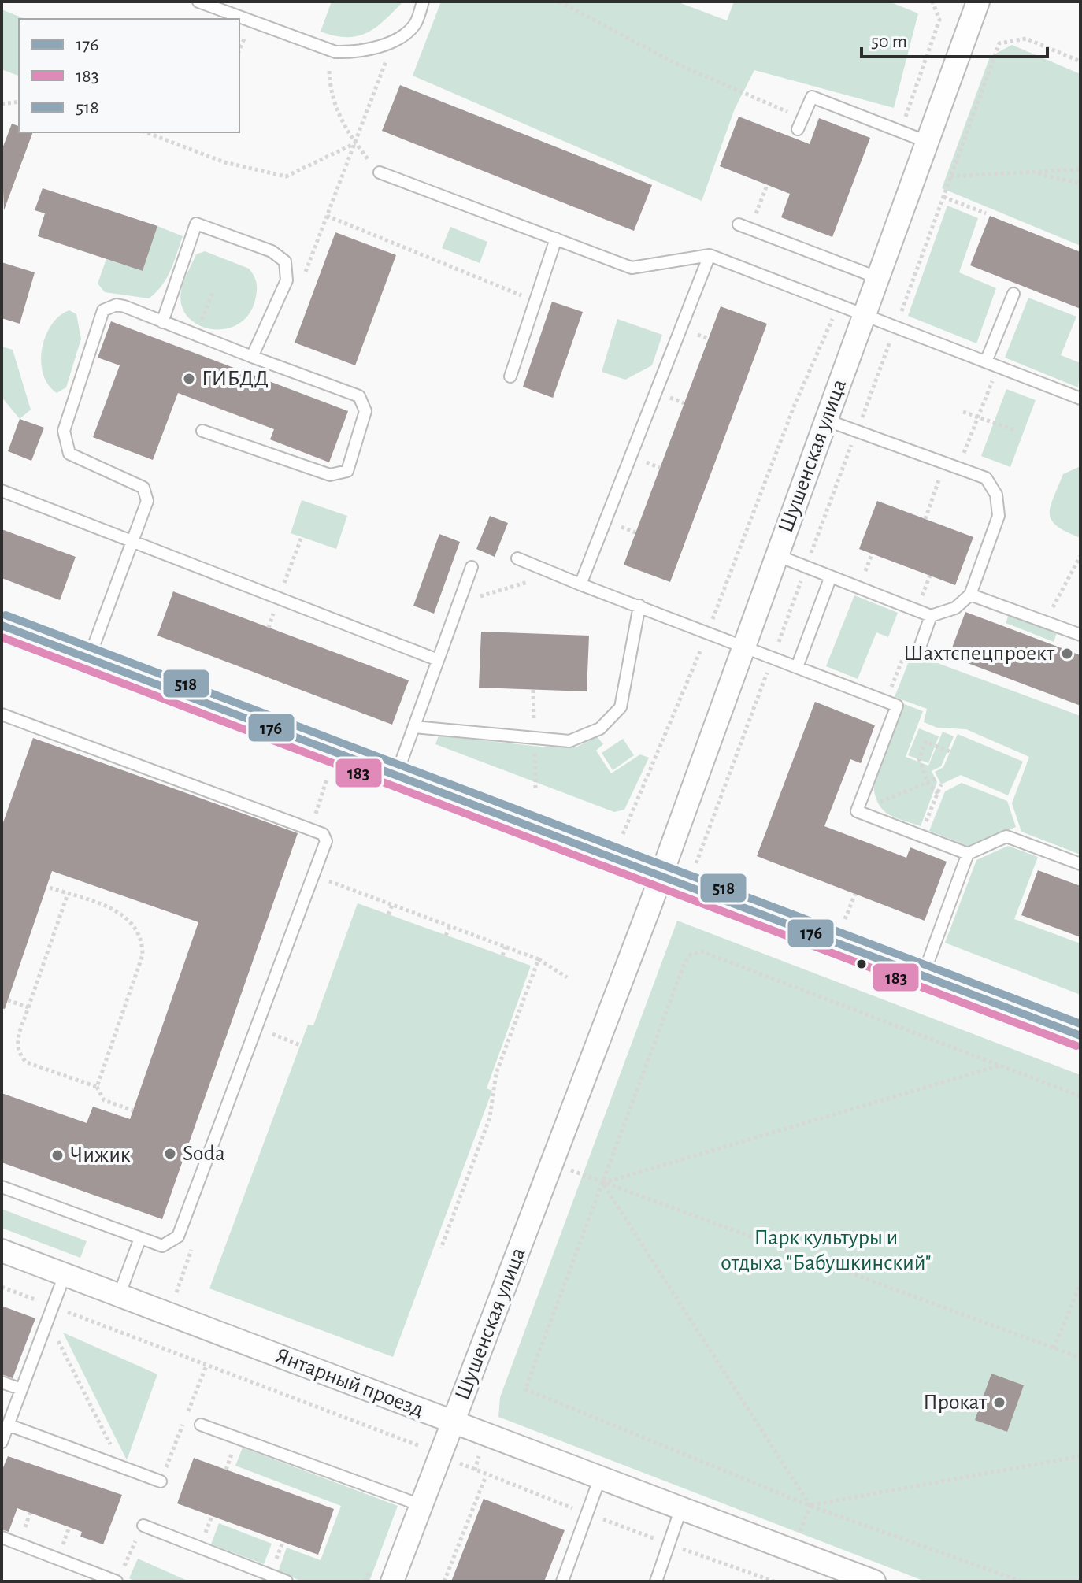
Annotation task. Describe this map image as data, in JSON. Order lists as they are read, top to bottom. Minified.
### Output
{"streets":{"street":["Шушенская улица","Янтарный проезд"]},"crossings":[["Шушенская улица","Янтарный проезд"]],"parks":["Парк культуры и отдыха \"Бабушкинский\""],"places":["ГИБДД","Шахтспецпроект","Soda","Чижик","Прокат"],"lines":["transit line 518","transit line 176","transit line 183"],"legend":["176","183","518"],"scale_bar":"50 m"}
